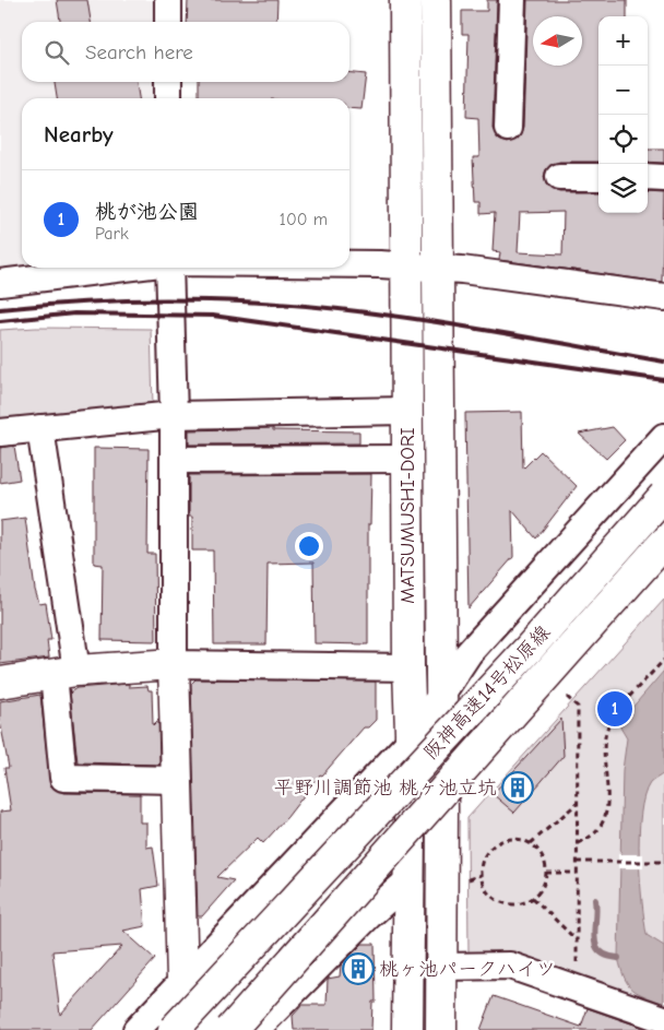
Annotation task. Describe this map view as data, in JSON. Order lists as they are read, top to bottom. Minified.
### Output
{"streets":{"main road":["MATSUMUSHI-DORI","阪神高速14号松原線"]},"places":{"building":["平野川調節池 桃ヶ池立坑","桃ヶ池パークハイツ"]},"north":"left","page":{"map_buttons":["+","−"],"search":"Search here","heading":"Nearby","list":[{"mark":"1","name":"桃が池公園","note":"Park","value":"100 m"}],"pins":"1"}}
